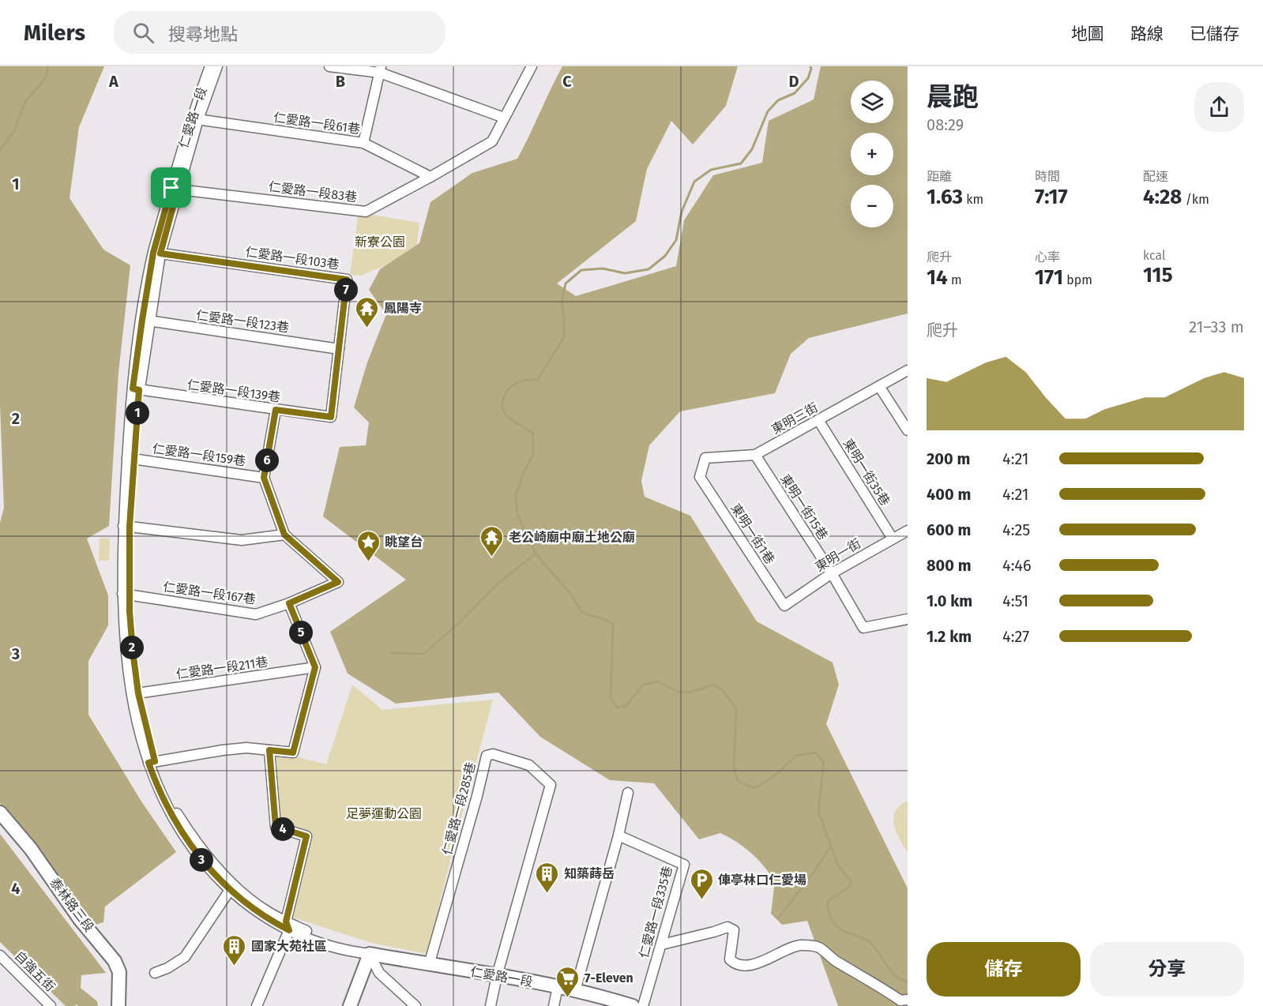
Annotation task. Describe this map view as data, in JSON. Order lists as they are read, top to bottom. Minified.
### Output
{"streets":{"main road":["仁愛路一段","泰林路三段"],"street":["仁愛路一段61巷","仁愛路一段83巷","仁愛路一段103巷","仁愛路一段123巷","仁愛路一段139巷","東明三街","仁愛路一段159巷","東明一街35巷","東明一街15巷","東明一街1巷","東明一街","仁愛路一段167巷","仁愛路一段211巷","仁愛路一段285巷","仁愛路一段335巷","自強五街"]},"crossings":[["仁愛路一段","仁愛路一段61巷"],["仁愛路一段","仁愛路一段83巷"],["仁愛路一段","仁愛路一段103巷"],["仁愛路一段","仁愛路一段123巷"],["仁愛路一段","仁愛路一段139巷"],["仁愛路一段","仁愛路一段159巷"],["仁愛路一段","仁愛路一段167巷"],["仁愛路一段","仁愛路一段211巷"],["仁愛路一段","仁愛路一段285巷"],["仁愛路一段61巷","仁愛路一段83巷"],["仁愛路一段103巷","仁愛路一段123巷"],["仁愛路一段103巷","仁愛路一段139巷"],["東明三街","東明一街35巷"],["東明三街","東明一街15巷"],["東明三街","東明一街1巷"],["東明一街35巷","東明一街"],["東明一街15巷","東明一街"],["東明一街1巷","東明一街"]],"parks":["新寮公園","足夢運動公園"],"places":{"temple":["鳳陽寺","老公崎廟中廟土地公廟"],"place":["眺望台"],"building":["知築蒔岳","國家大苑社區"],"parking":["俥亭林口仁愛場"],"supermarket":["7-Eleven"]},"page":{"header":"Milers","search":"搜尋地點","nav":["地圖","路線","已儲存"],"heading":["晨跑","08:29"],"map_buttons":["+","−"],"stats":[["距離","1.63 km"],["時間","7:17"],["配速","4:28 /km"],["爬升","14 m"],["心率","171 bpm"],["kcal","115"]],"pins":["7","1","6","5","2","4","3"],"chart":["爬升","21–33 m"],"list":[{"name":"200 m","note":"4:21"},{"name":"400 m","note":"4:21"},{"name":"600 m","note":"4:25"},{"name":"800 m","note":"4:46"},{"name":"1.0 km","note":"4:51"},{"name":"1.2 km","note":"4:27"}],"buttons":["儲存","分享"]},"grid":{"columns":["A","B","C","D"],"rows":["1","2","3","4"]}}
